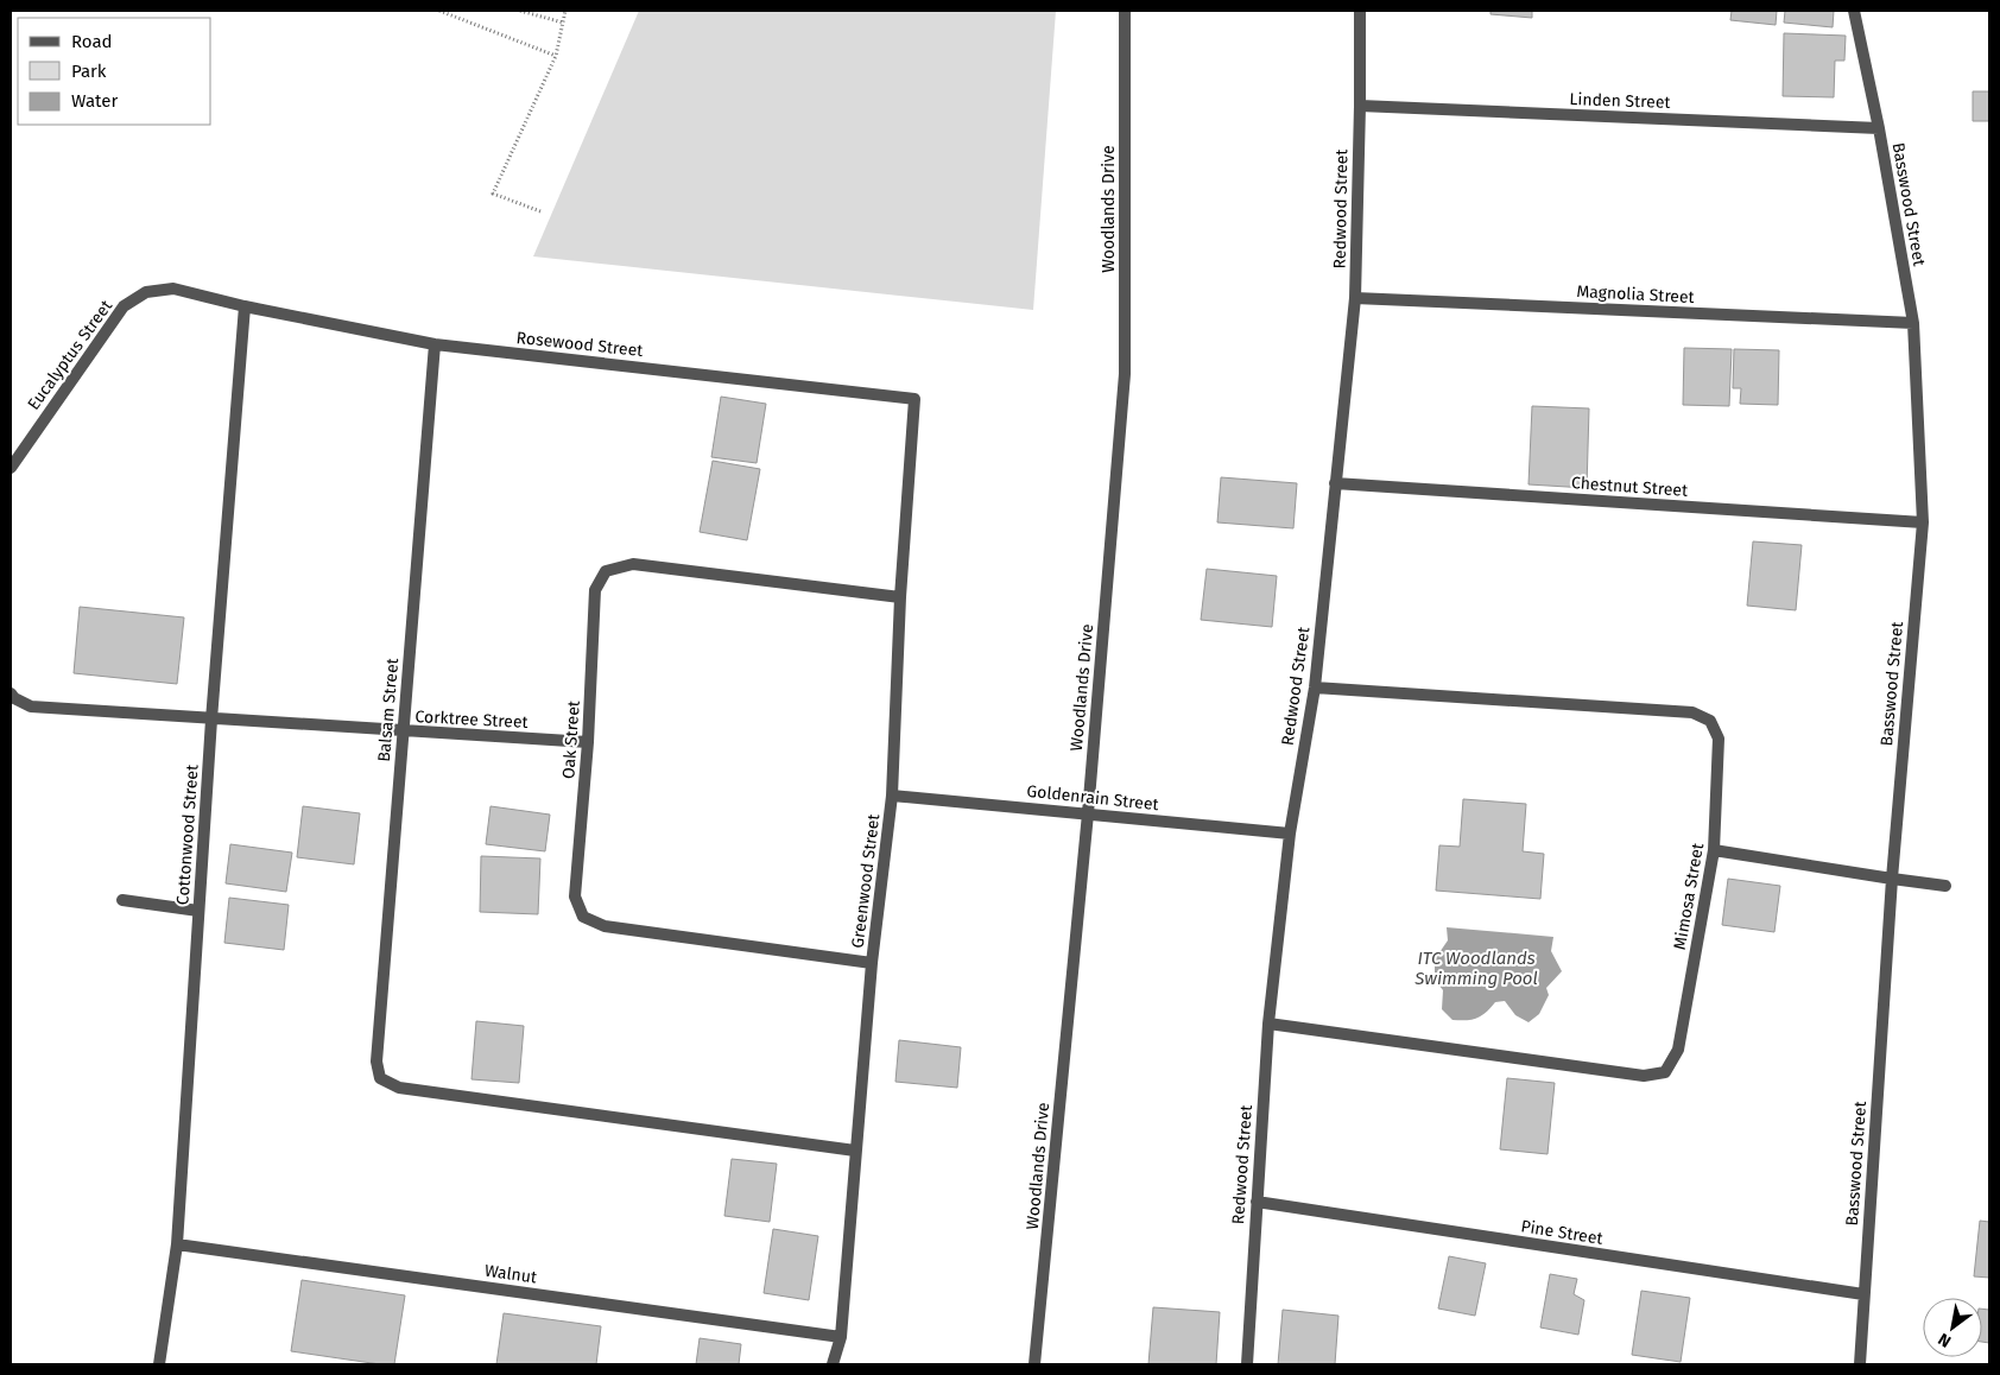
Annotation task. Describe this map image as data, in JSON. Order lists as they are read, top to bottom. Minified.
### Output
{"streets":{"street":["Linden Street","Basswood Street","Woodlands Drive","Redwood Street","Magnolia Street","Rosewood Street","Eucalyptus Street","Chestnut Street","Balsam Street","Corktree Street","Oak Street","Goldenrain Street","Cottonwood Street","Greenwood Street","Mimosa Street","Pine Street","Walnut"]},"crossings":[["Linden Street","Basswood Street"],["Linden Street","Redwood Street"],["Basswood Street","Magnolia Street"],["Basswood Street","Chestnut Street"],["Basswood Street","Pine Street"],["Woodlands Drive","Goldenrain Street"],["Redwood Street","Magnolia Street"],["Redwood Street","Chestnut Street"],["Redwood Street","Goldenrain Street"],["Redwood Street","Mimosa Street"],["Redwood Street","Pine Street"],["Rosewood Street","Eucalyptus Street"],["Rosewood Street","Balsam Street"],["Rosewood Street","Cottonwood Street"],["Rosewood Street","Greenwood Street"],["Eucalyptus Street","Cottonwood Street"],["Balsam Street","Corktree Street"],["Balsam Street","Greenwood Street"],["Corktree Street","Oak Street"],["Corktree Street","Cottonwood Street"],["Oak Street","Greenwood Street"],["Goldenrain Street","Greenwood Street"],["Cottonwood Street","Walnut"],["Greenwood Street","Walnut"]],"water":["ITC Woodlands Swimming Pool"],"legend":["Road","Park","Water"],"north":"bottom left"}
